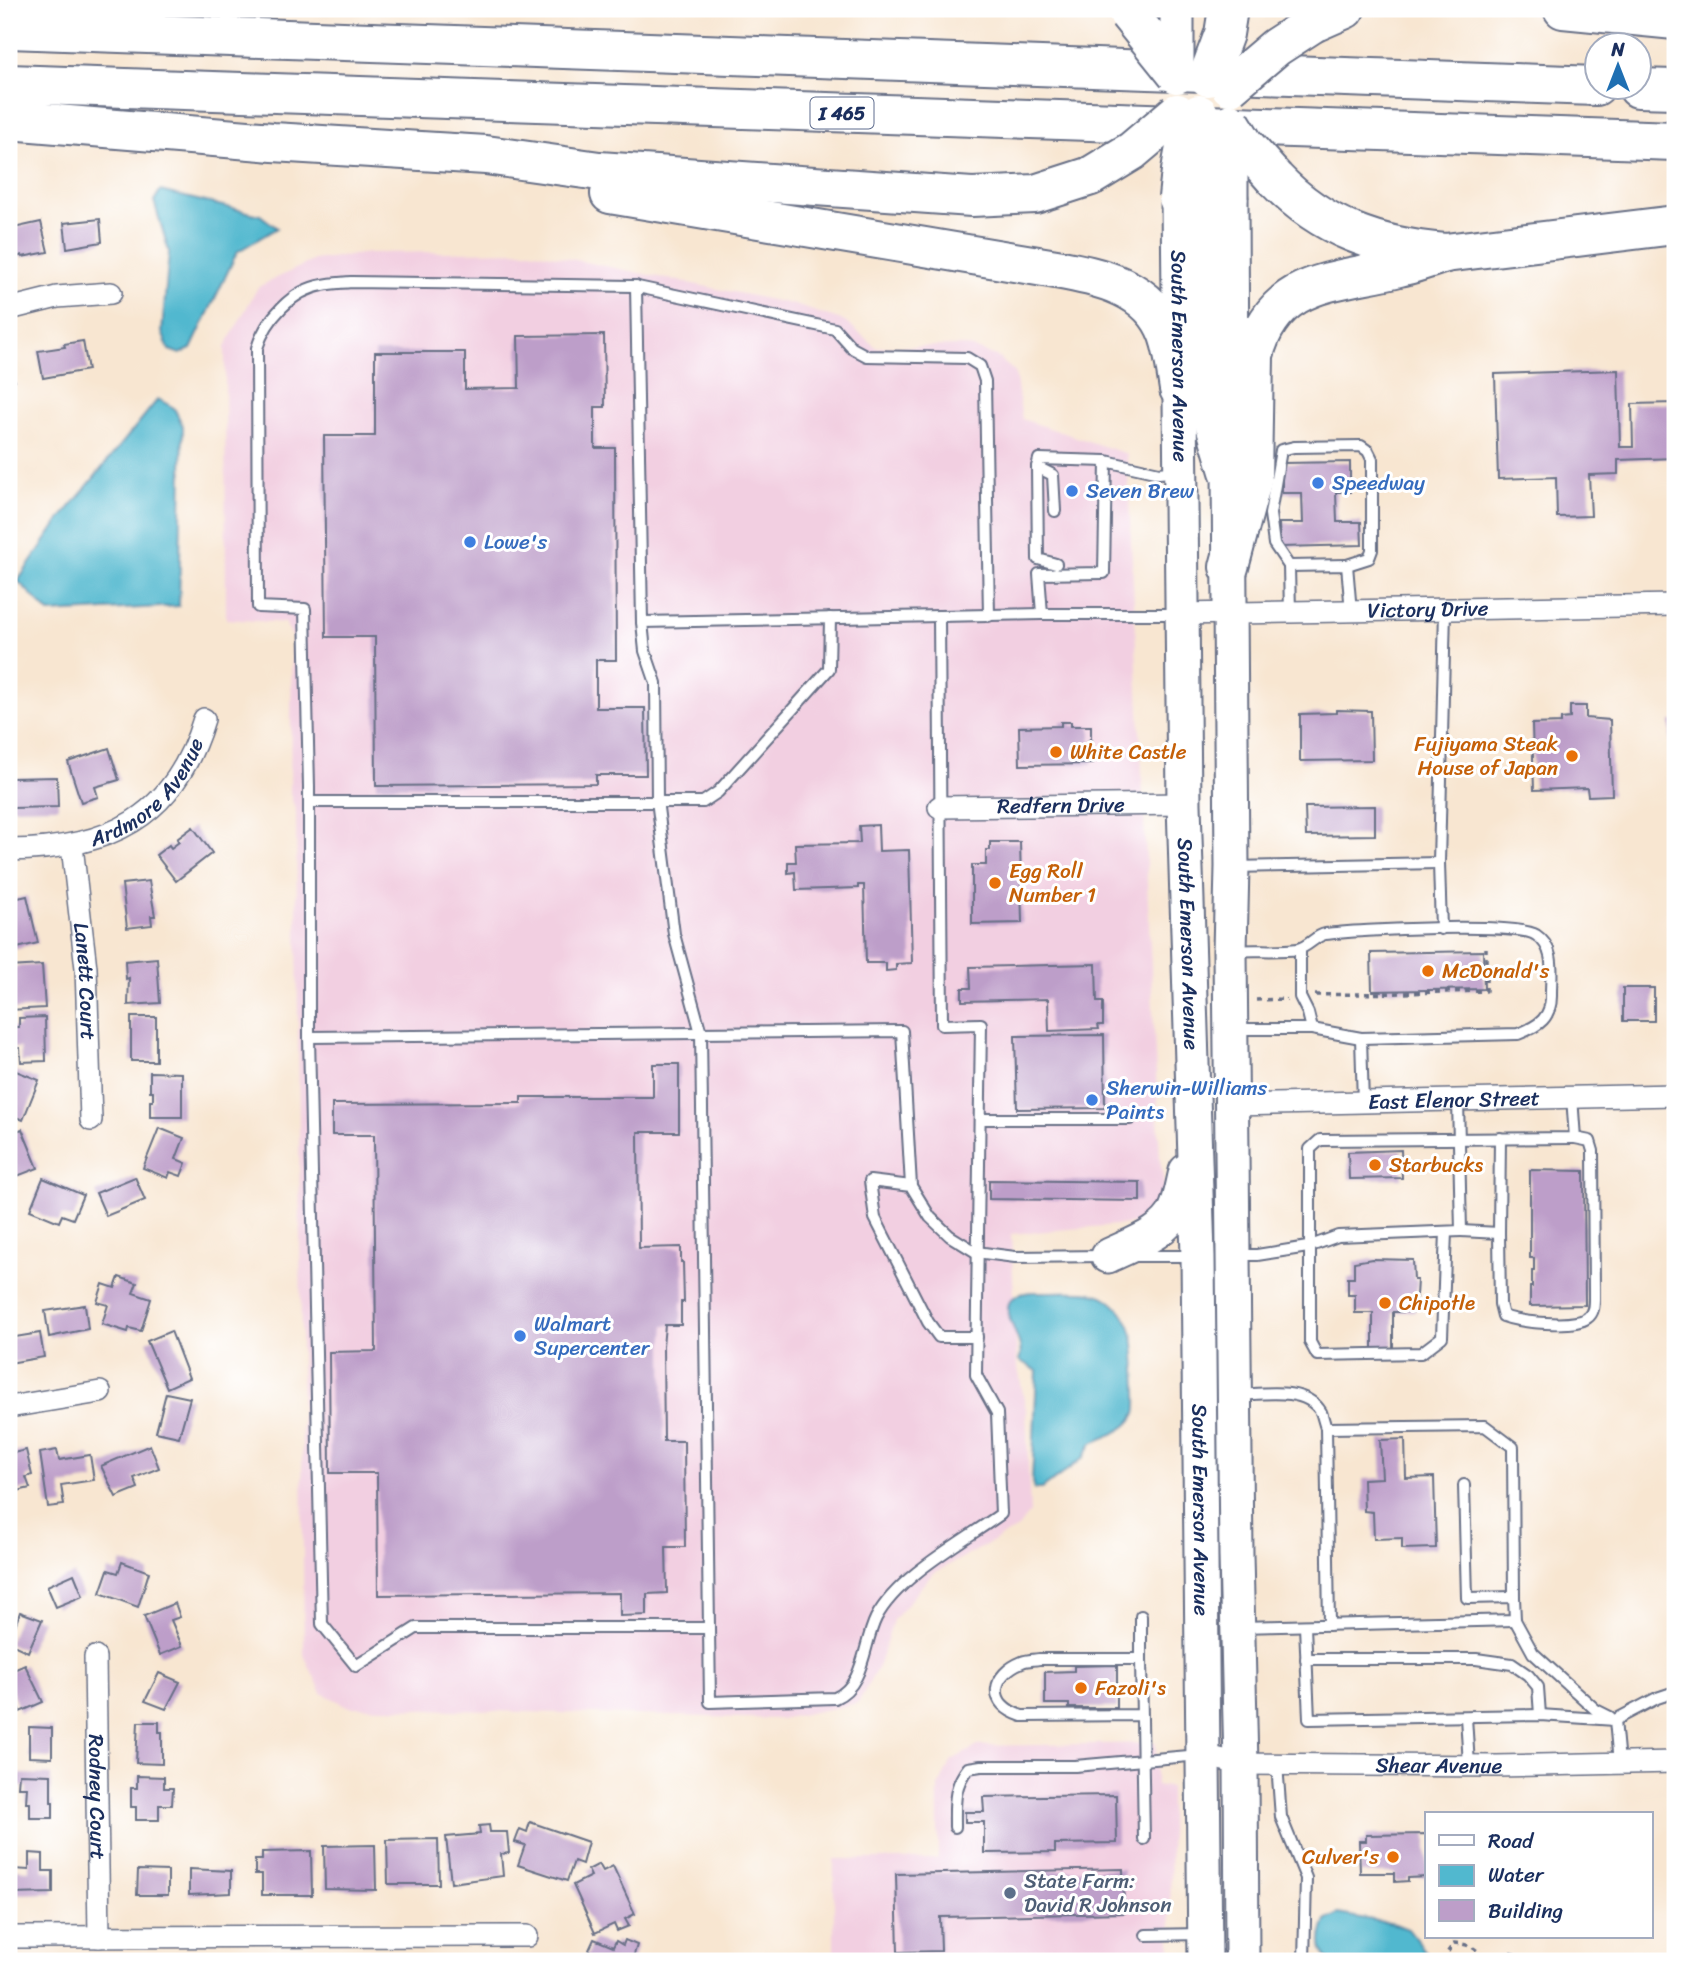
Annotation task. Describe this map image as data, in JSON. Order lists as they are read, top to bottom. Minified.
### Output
{"streets":{"highway":["I 465"],"main road":["South Emerson Avenue"],"street":["Victory Drive","Ardmore Avenue","Redfern Drive","Lanett Court","East Elenor Street","Shear Avenue","Rodney Court"]},"crossings":[["South Emerson Avenue","Victory Drive"],["South Emerson Avenue","Redfern Drive"],["South Emerson Avenue","East Elenor Street"],["South Emerson Avenue","Shear Avenue"],["Ardmore Avenue","Lanett Court"]],"places":["Speedway","Seven Brew","Lowe's","White Castle","Fujiyama Steak House of Japan","Egg Roll Number 1","McDonald's","Sherwin-Williams Paints","Starbucks","Chipotle","Walmart Supercenter","Fazoli's","Culver's","State Farm: David R Johnson"],"legend":["Road","Water","Building"],"north":"top"}
